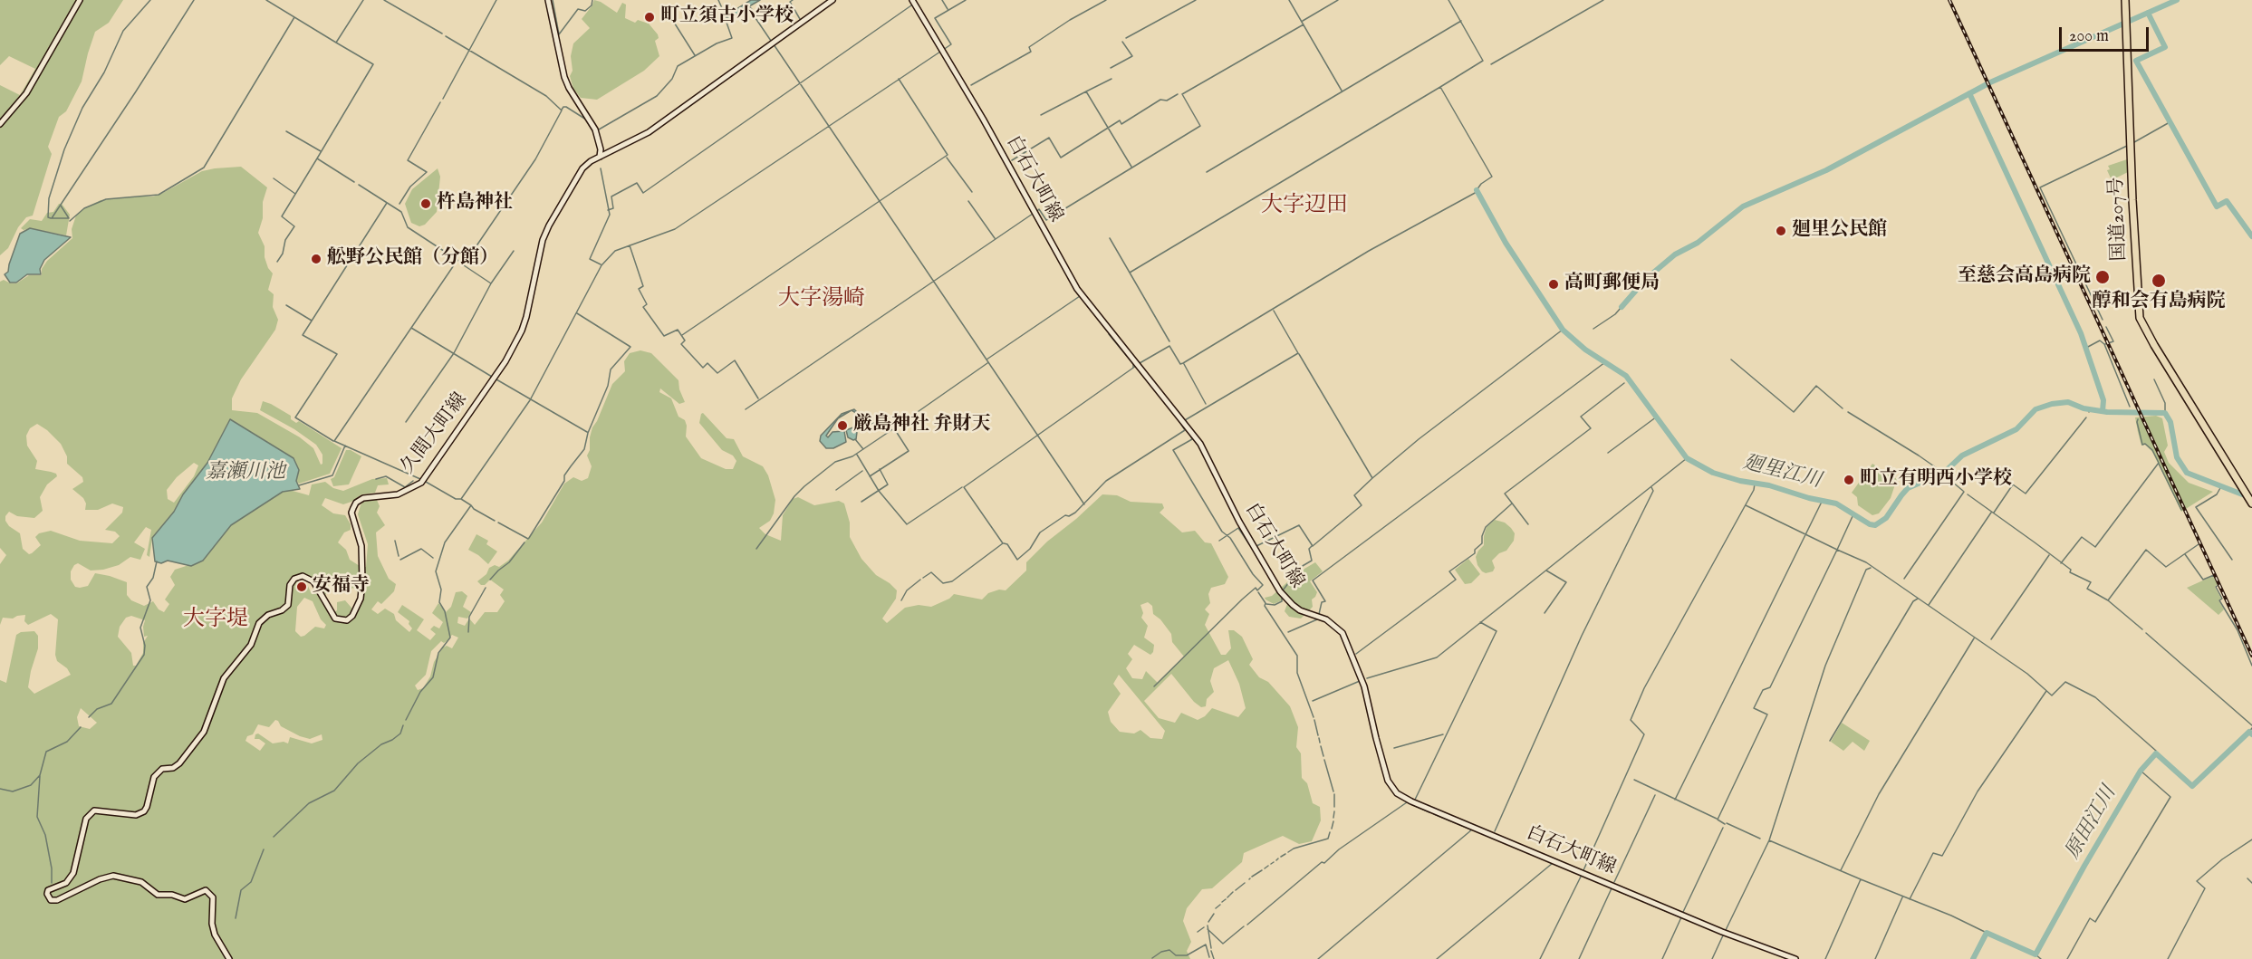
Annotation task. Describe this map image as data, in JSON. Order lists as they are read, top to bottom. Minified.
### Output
{"streets":{"highway":["国道207号"],"main road":["白石大町線","久間大町線"]},"districts":["大字辺田","大字湯崎","大字堤"],"water":["嘉瀬川池","廻里江川","原田江川"],"places":["町立須古小学校","杵島神社","廻里公民館","舩野公民館（分館）","至慈会高島病院","醇和会有島病院","高町郵便局","厳島神社 弁財天","町立有明西小学校","安福寺"],"scale_bar":"200 m"}
